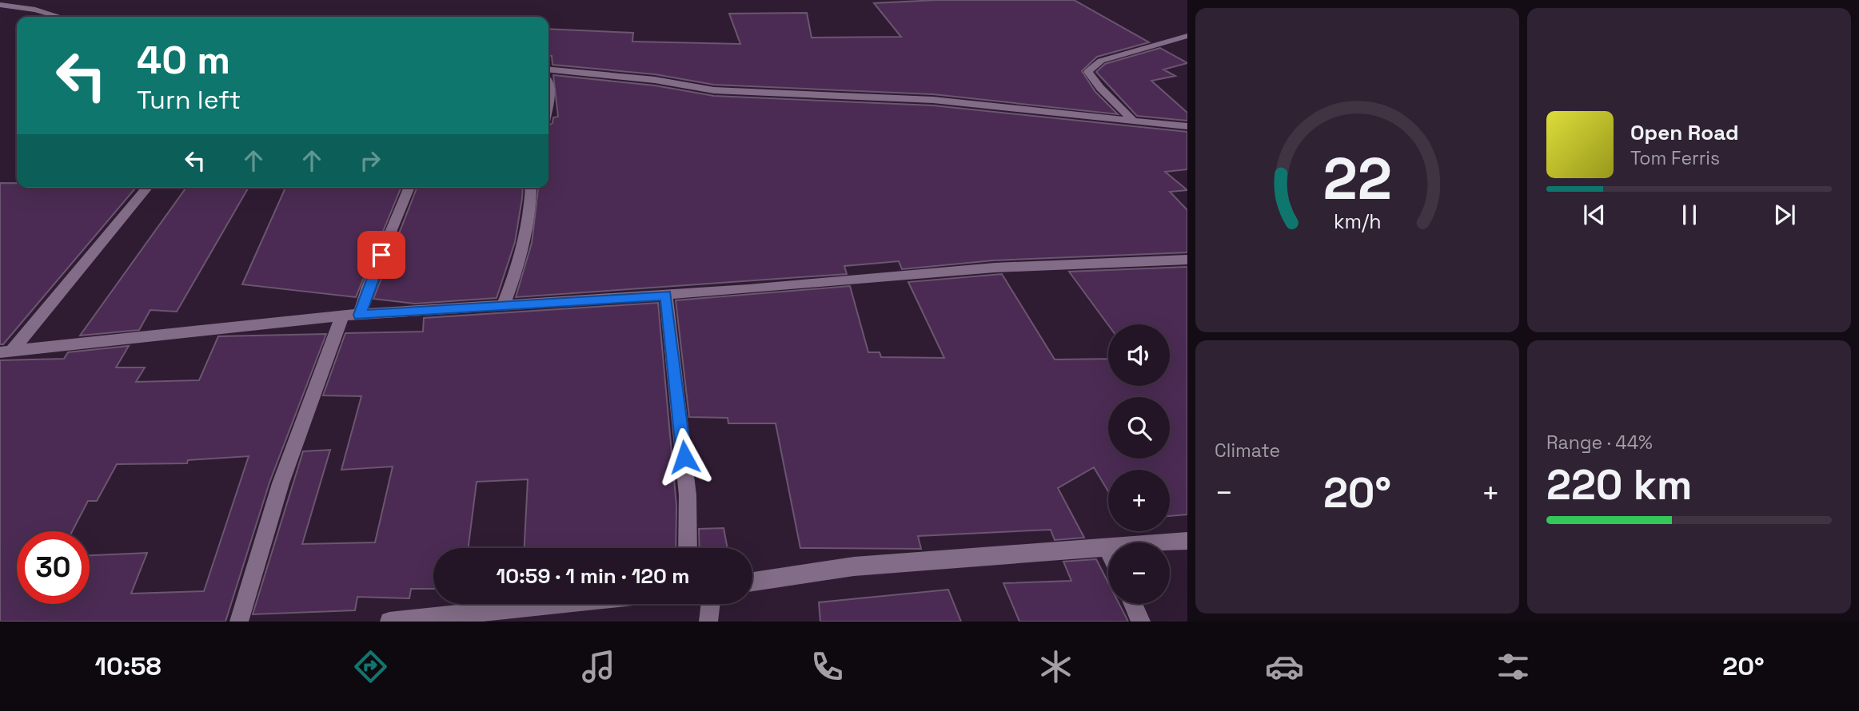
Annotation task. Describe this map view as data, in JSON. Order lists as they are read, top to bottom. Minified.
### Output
{"page":{"turn":["40 m","Turn left"],"song":["Open Road","Tom Ferris"],"map_buttons":["+","−"],"tile":["Climate",["Range · 44%","220 km"]],"heat":["−","20°","+"],"limit":"30","trip":"10:59 · 1 min · 120 m","tabs":["10:58","20°"],"gauge":["22","km/h"]}}
